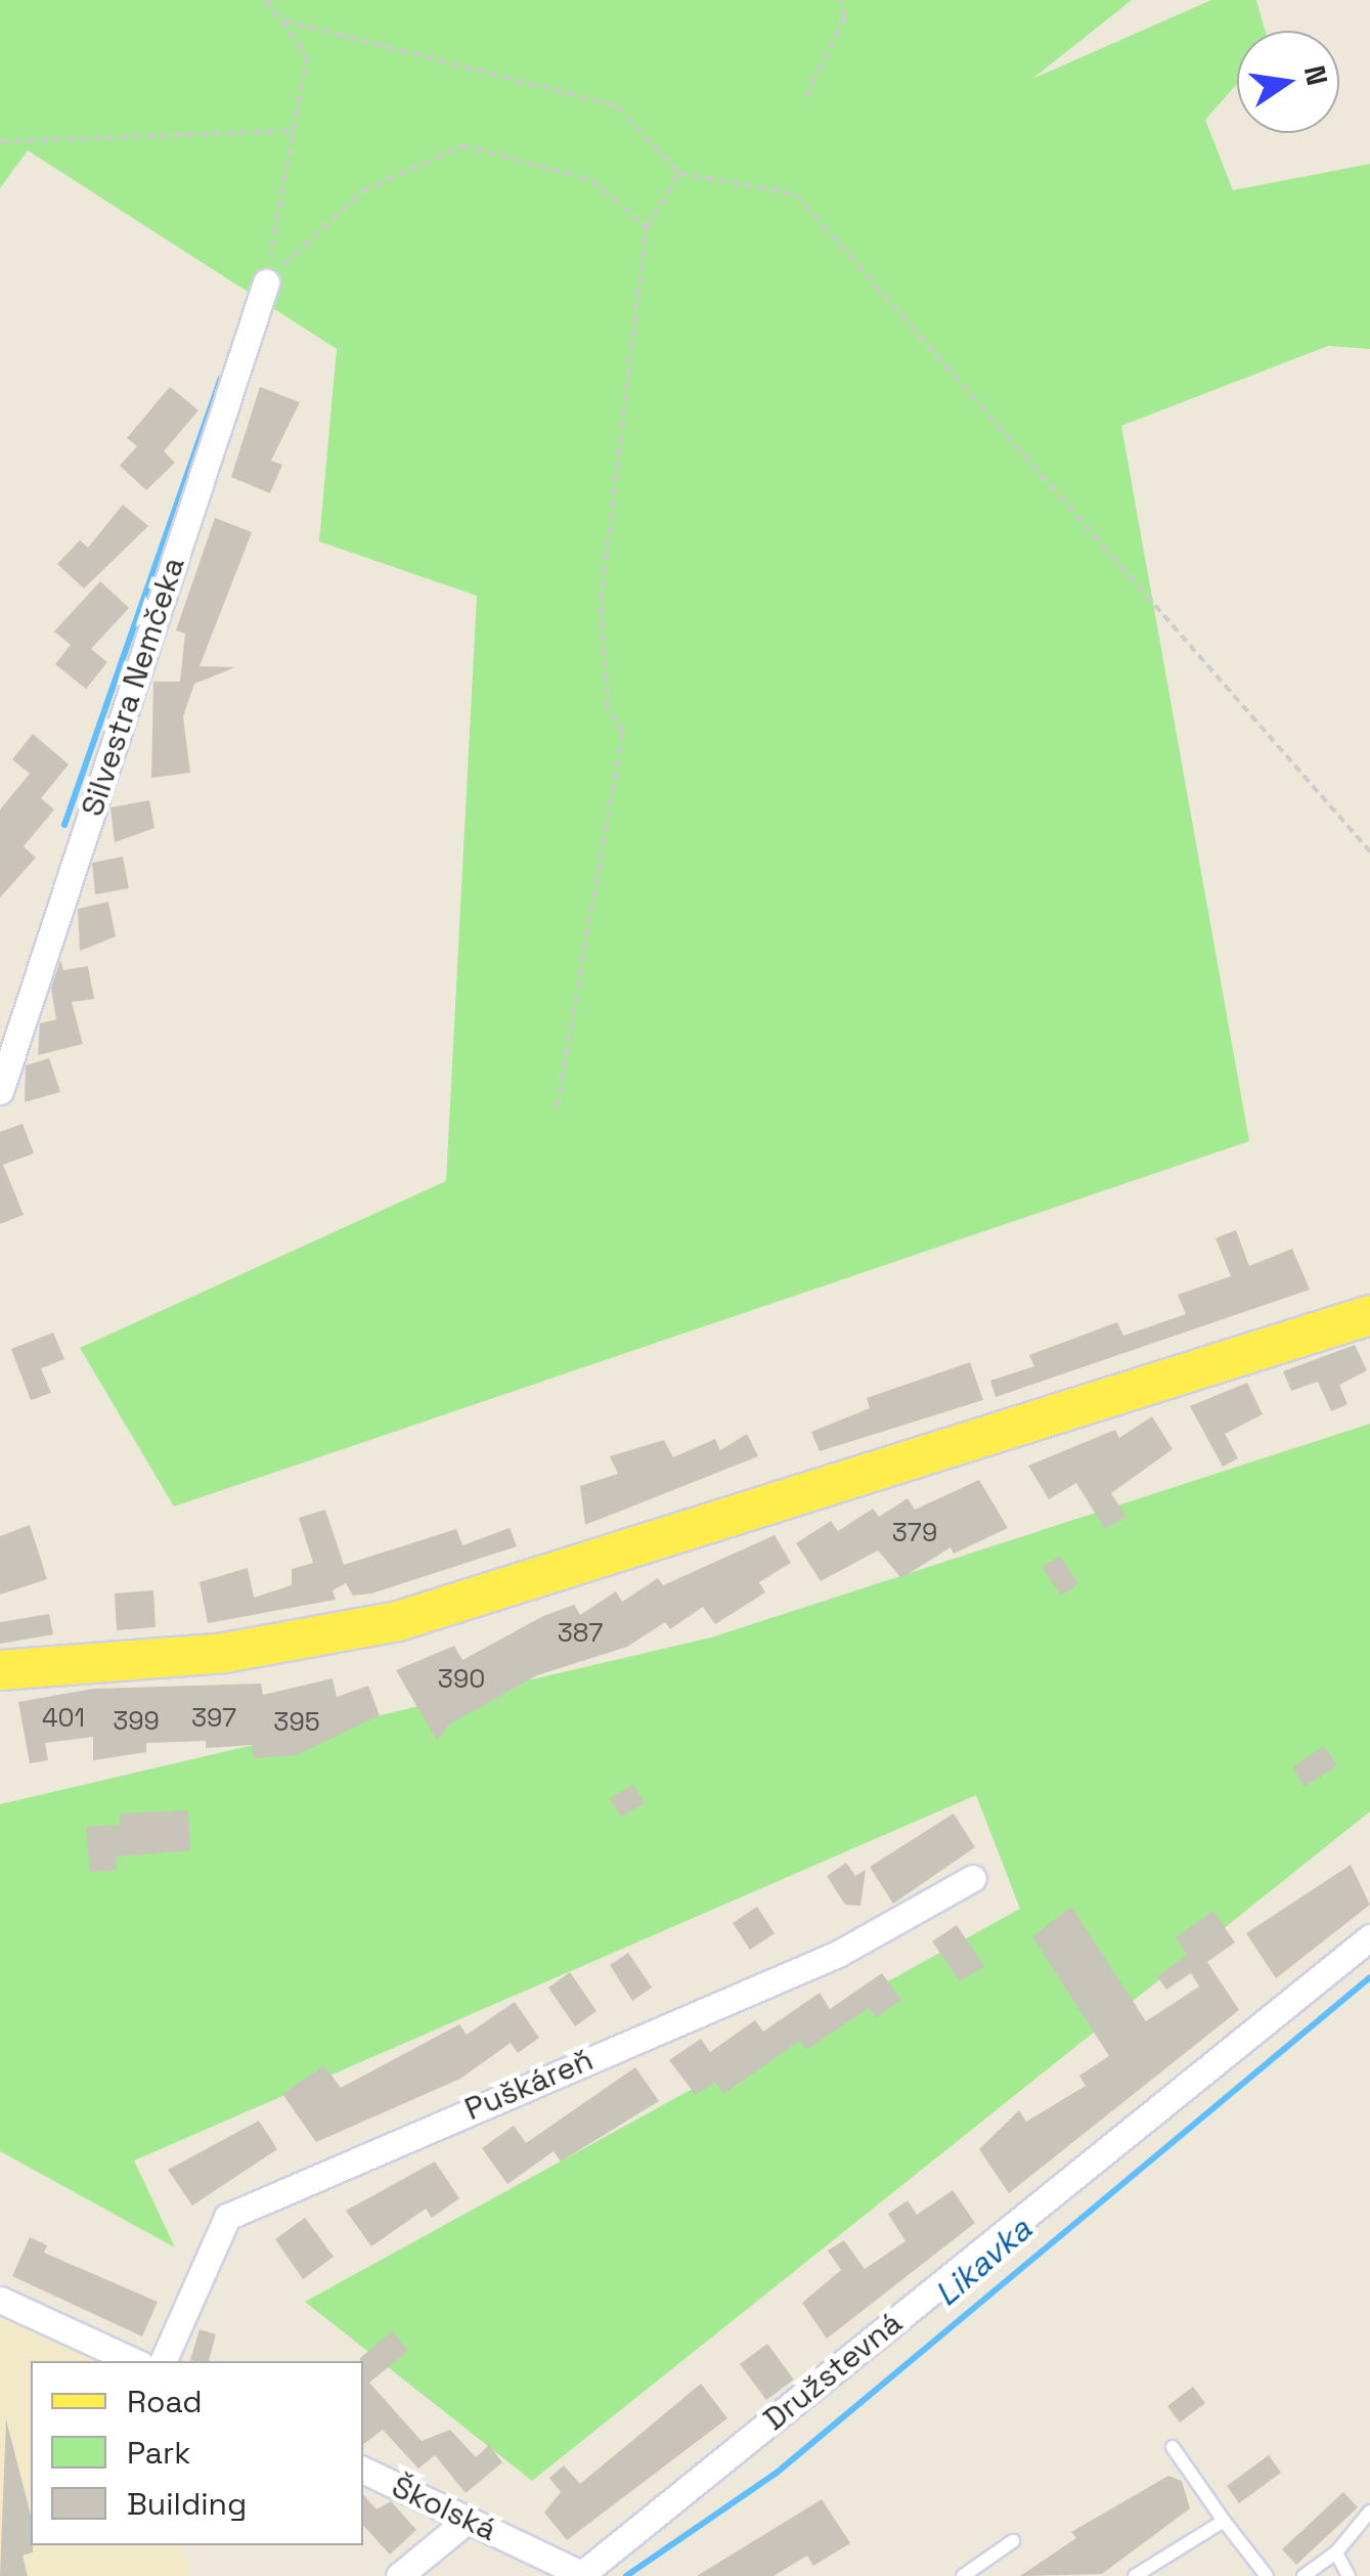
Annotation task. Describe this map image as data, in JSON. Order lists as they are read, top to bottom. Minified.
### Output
{"streets":{"street":["Silvestra Nemčeka","Puškáreň","Družstevná","Školská"]},"crossings":[["Družstevná","Školská"]],"water":["Likavka"],"house_numbers":["379","387","390","401","397","399","395"],"legend":["Road","Park","Building"],"north":"right"}
